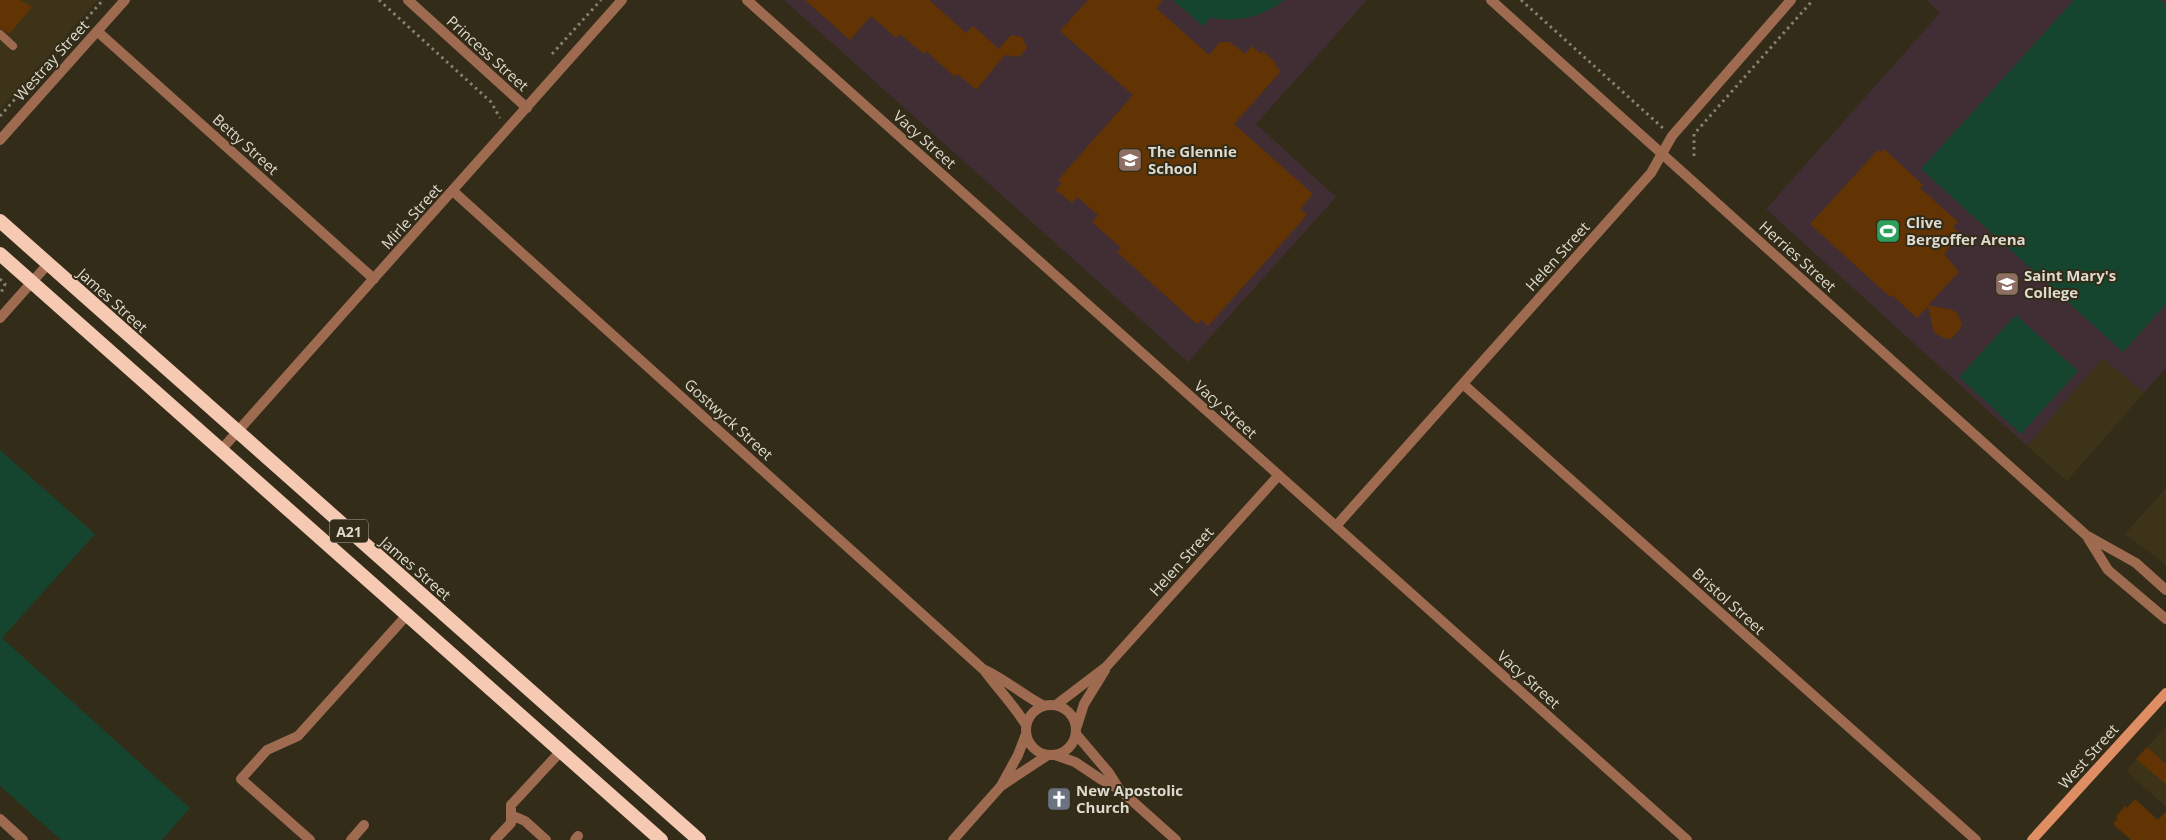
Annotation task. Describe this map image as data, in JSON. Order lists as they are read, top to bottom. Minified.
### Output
{"streets":{"highway":["James Street","A21"],"main road":["West Street"],"street":["Princess Street","Westray Street","Vacy Street","Betty Street","Mirle Street","Helen Street","Herries Street","Gostwyck Street","Bristol Street"]},"crossings":[["Princess Street","Mirle Street"],["Westray Street","Betty Street"],["Vacy Street","Helen Street"],["Betty Street","Mirle Street"],["Mirle Street","James Street"],["Mirle Street","Gostwyck Street"],["Mirle Street","A21"],["Helen Street","Herries Street"],["Helen Street","Gostwyck Street"],["Helen Street","Bristol Street"]],"places":{"school or university":["The Glennie School","Saint Mary's College"],"sports":["Clive Bergoffer Arena"],"church":["New Apostolic Church"]}}
